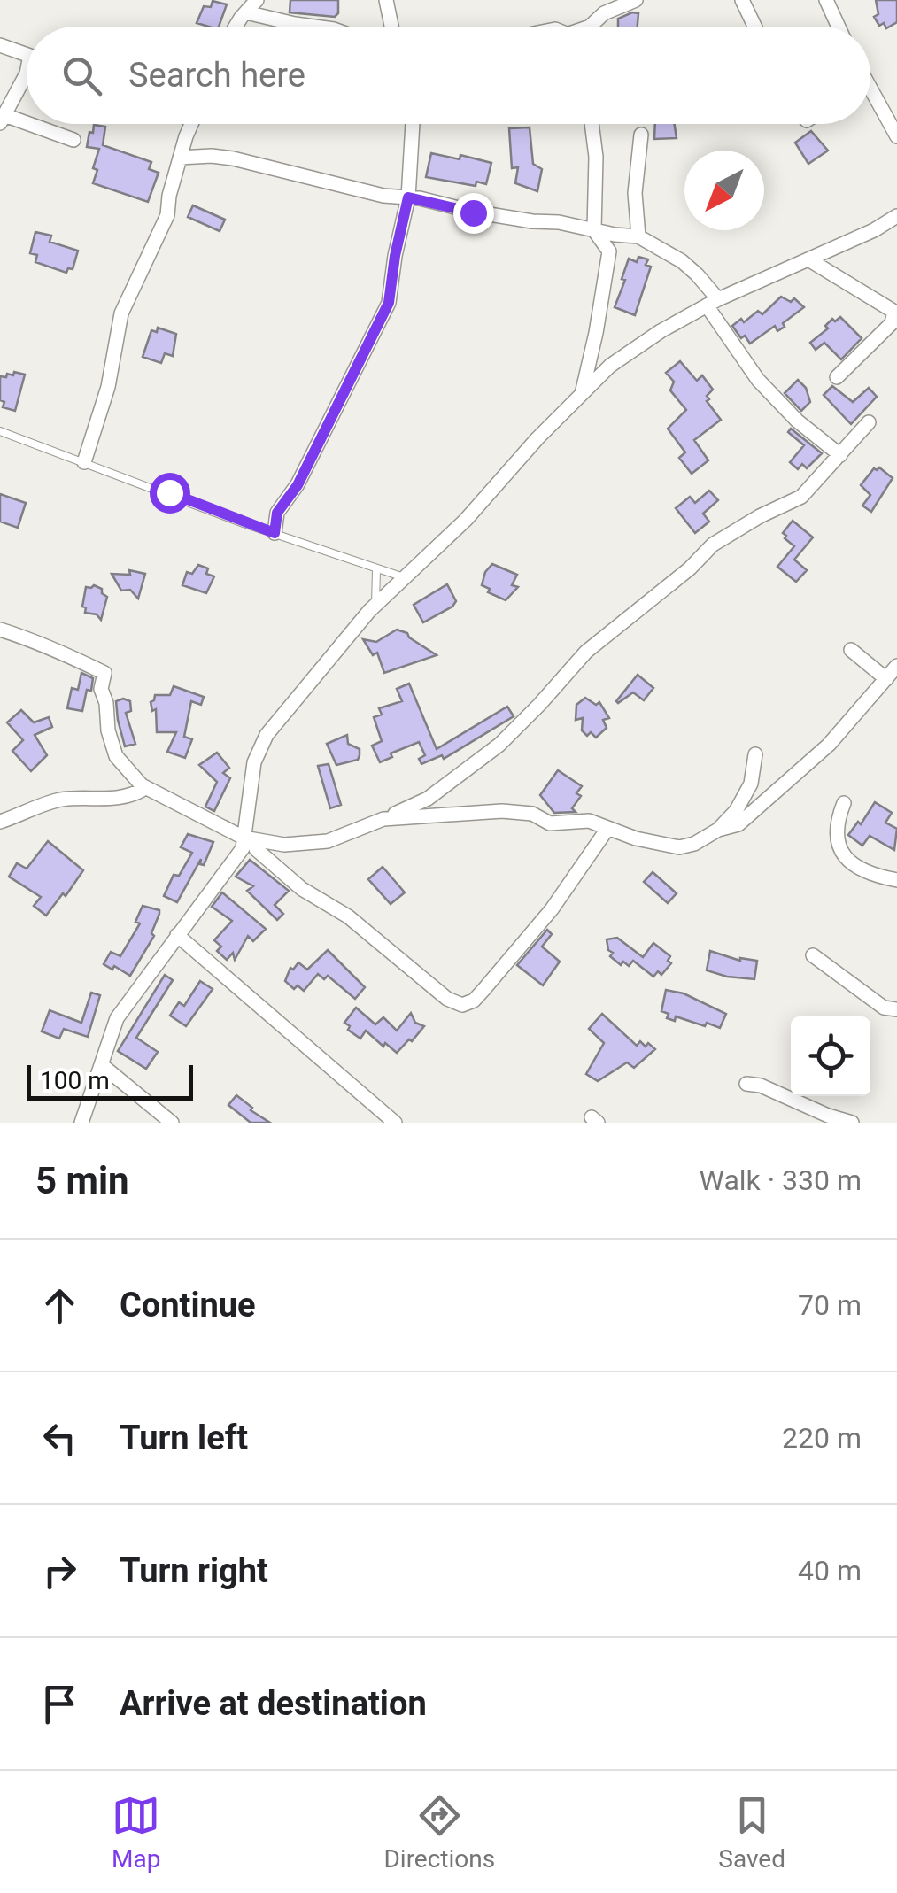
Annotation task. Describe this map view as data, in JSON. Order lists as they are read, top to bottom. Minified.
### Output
{"scale_bar":"100 m","north":"bottom left","page":{"search":"Search here","scale":"100 m","heading":["5 min","Walk · 330 m"],"list":[["Continue","70 m"],["Turn left","220 m"],["Turn right","40 m"],"Arrive at destination"],"nav":["Map","Directions","Saved"]}}
